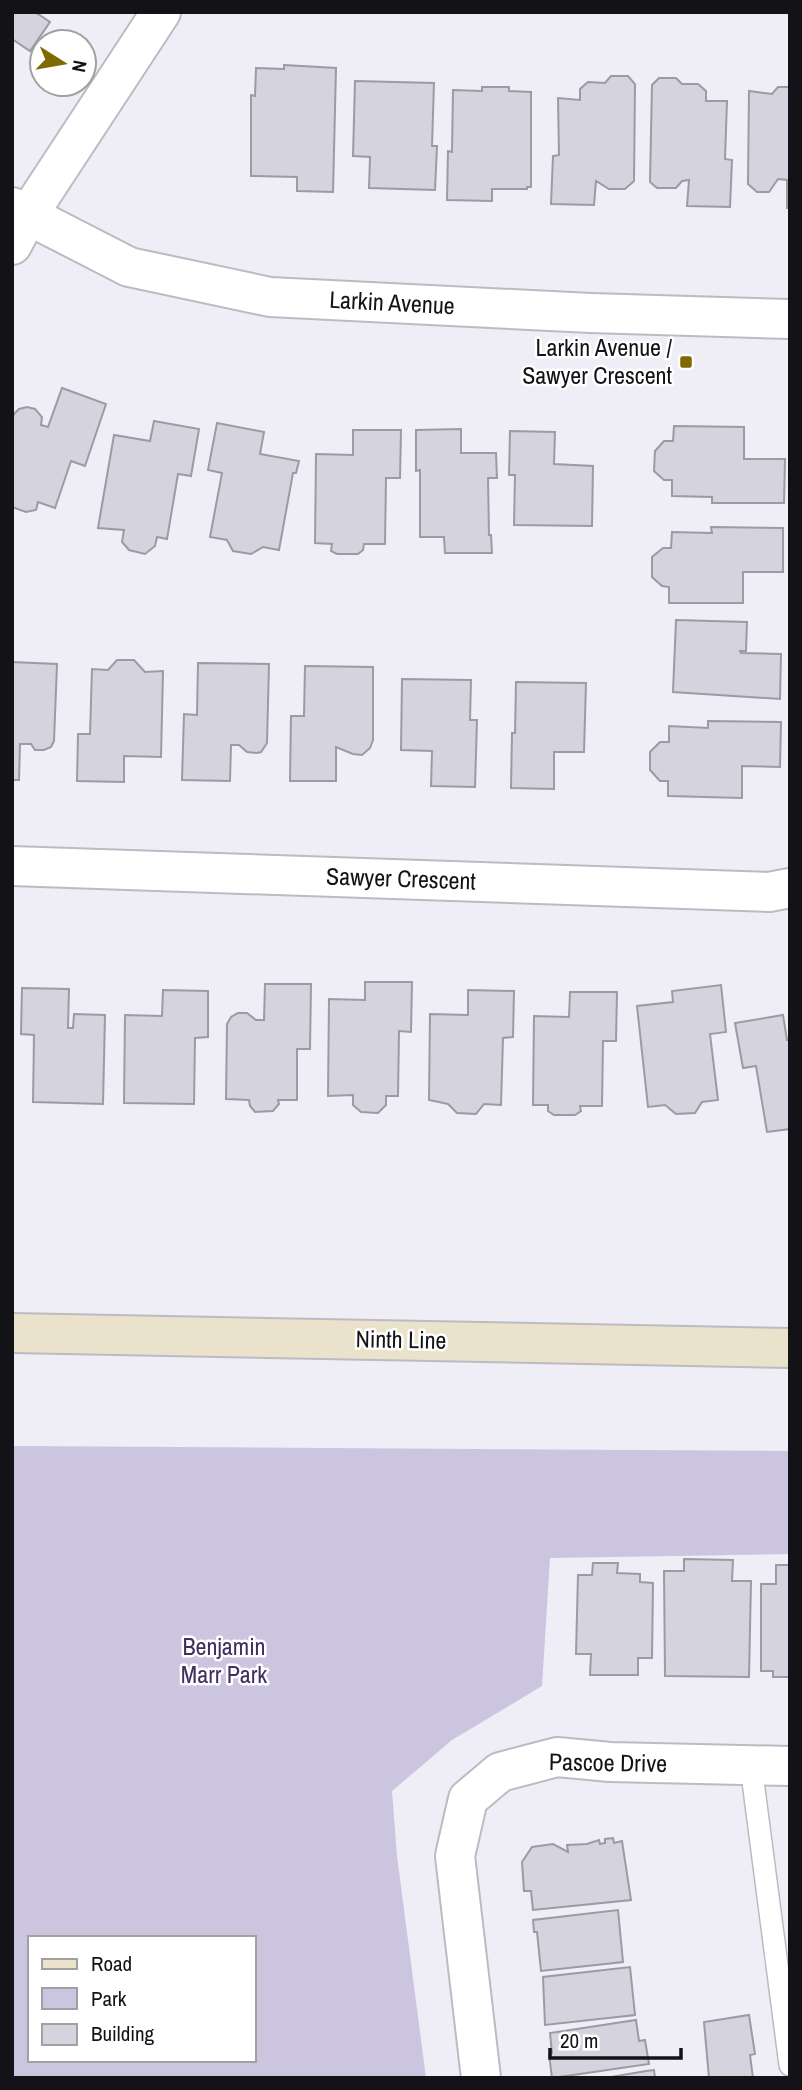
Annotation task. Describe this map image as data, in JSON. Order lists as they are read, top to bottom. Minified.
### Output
{"streets":{"main road":["Ninth Line"],"street":["Larkin Avenue","Sawyer Crescent","Pascoe Drive"]},"parks":["Benjamin Marr Park"],"places":{"transit":["Larkin Avenue / Sawyer Crescent"]},"legend":["Road","Park","Building"],"scale_bar":"20 m","north":"right"}
